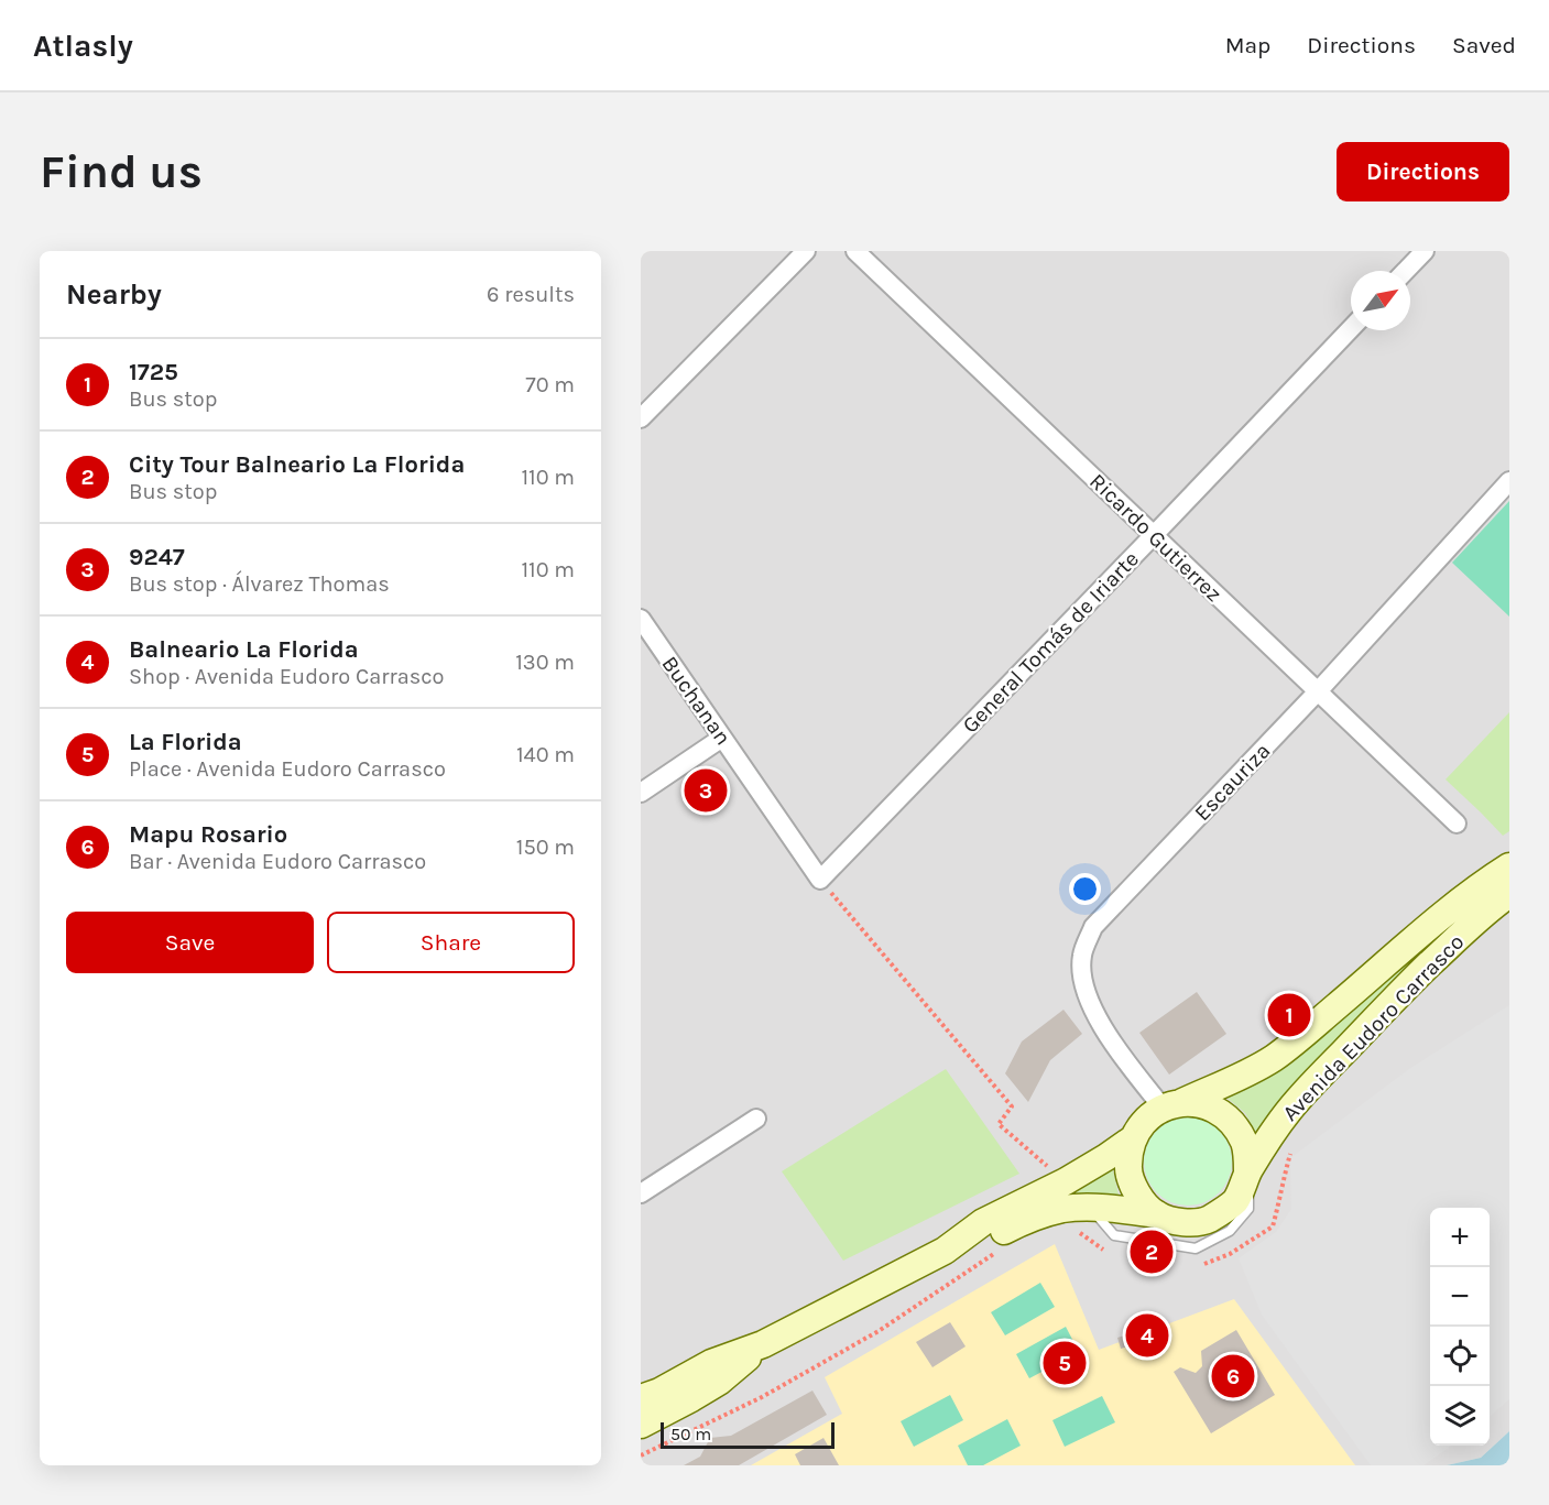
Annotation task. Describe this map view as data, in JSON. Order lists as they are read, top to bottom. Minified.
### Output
{"streets":{"main road":["Avenida Eudoro Carrasco"],"street":["Ricardo Gutierrez","General Tomás de Iriarte","Buchanan","Escauriza"]},"crossings":[["Ricardo Gutierrez","General Tomás de Iriarte"],["Ricardo Gutierrez","Escauriza"],["General Tomás de Iriarte","Buchanan"],["Escauriza","Avenida Eudoro Carrasco"]],"scale_bar":"50 m","north":"top right","page":{"header":"Atlasly","nav":["Map","Directions","Saved"],"buttons":["Directions",["Save","Share"]],"title":"Find us","heading":["Nearby","6 results"],"list":[{"mark":"1","name":"1725","note":"Bus stop","value":"70 m"},{"mark":"2","name":"City Tour Balneario La Florida","note":"Bus stop","value":"110 m"},{"mark":"3","name":"9247","note":"Bus stop · Álvarez Thomas","value":"110 m"},{"mark":"4","name":"Balneario La Florida","note":"Shop · Avenida Eudoro Carrasco","value":"130 m"},{"mark":"5","name":"La Florida","note":"Place · Avenida Eudoro Carrasco","value":"140 m"},{"mark":"6","name":"Mapu Rosario","note":"Bar · Avenida Eudoro Carrasco","value":"150 m"}],"pins":["3","1","2","4","5","6"],"map_buttons":["+","−"],"scale":"50 m"}}
